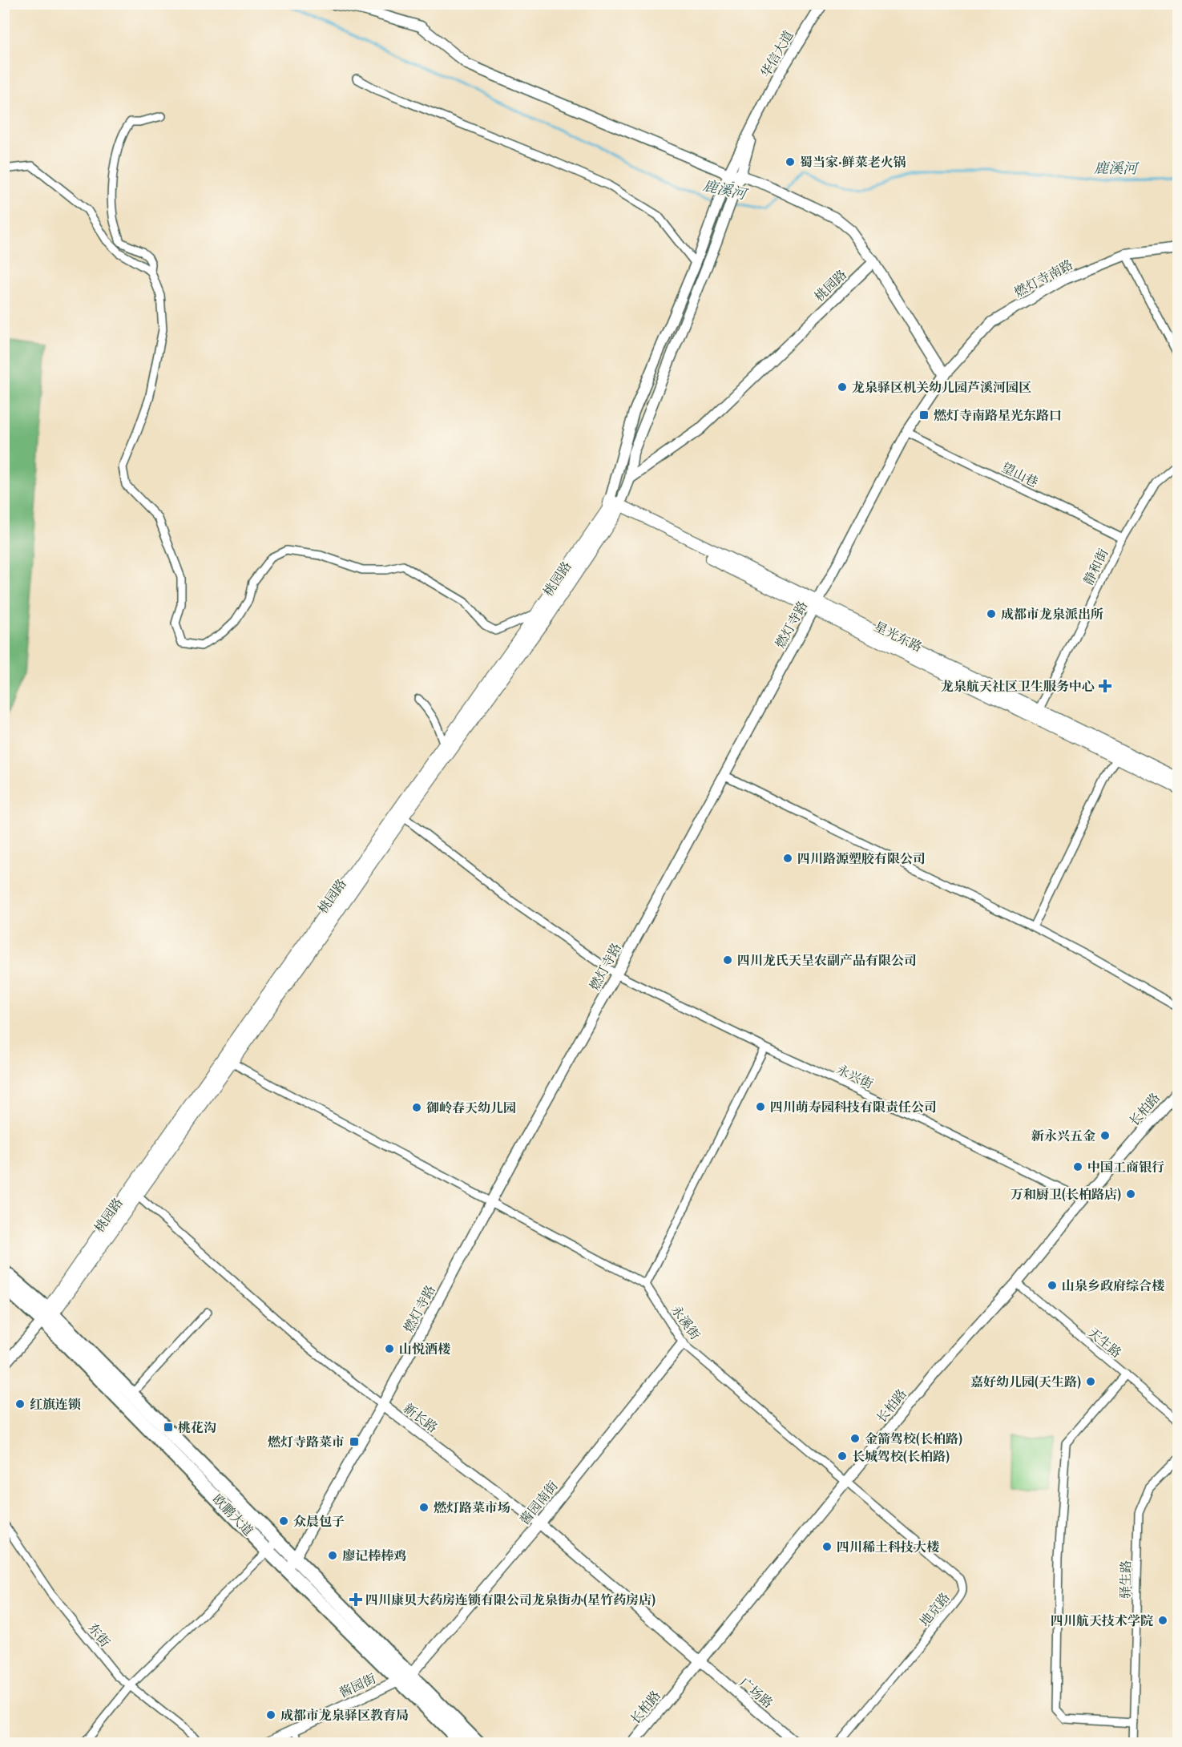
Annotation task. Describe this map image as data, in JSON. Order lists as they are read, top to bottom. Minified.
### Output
{"streets":{"highway":["欧鹏大道"],"main road":["桃园路","星光东路"],"street":["华信大道","燃灯寺南路","望山巷","静和街","燃灯寺路","永兴街","长柏路","永溪街","天生路","新长路","酱园南街","驿生路","地京路","东街","酱园街","广场路"]},"crossings":[["华信大道","桃园路"],["燃灯寺南路","燃灯寺路"],["桃园路","星光东路"],["桃园路","永兴街"],["桃园路","永溪街"],["桃园路","新长路"],["桃园路","欧鹏大道"],["望山巷","静和街"],["望山巷","燃灯寺路"],["静和街","星光东路"],["燃灯寺路","星光东路"],["燃灯寺路","永兴街"],["燃灯寺路","永溪街"],["燃灯寺路","新长路"],["燃灯寺路","欧鹏大道"],["永兴街","长柏路"],["长柏路","永溪街"],["长柏路","天生路"],["长柏路","新长路"],["长柏路","地京路"],["长柏路","广场路"],["永溪街","酱园南街"],["永溪街","地京路"],["新长路","酱园南街"],["新长路","广场路"],["酱园南街","欧鹏大道"],["酱园南街","酱园街"],["欧鹏大道","酱园街"]],"water":["鹿溪河"],"places":{"other":["蜀当家·鲜菜老火锅","龙泉驿区机关幼儿园芦溪河园区","成都市龙泉派出所","四川路源塑胶有限公司","四川龙氏天呈农副产品有限公司","四川萌寿园科技有限责任公司","御岭春天幼儿园","新永兴五金","中国工商银行","万和厨卫(长柏路店)","山泉乡政府综合楼","山悦酒楼","嘉好幼儿园(天生路)","红旗连锁","金箭驾校(长柏路)","长城驾校(长柏路)","燃灯路菜市场","众晨包子","四川稀土科技大楼","廖记棒棒鸡","四川航天技术学院","成都市龙泉驿区教育局"],"transit":["燃灯寺南路星光东路口","桃花沟","燃灯寺路菜市"],"health":["龙泉航天社区卫生服务中心","四川康贝大药房连锁有限公司龙泉街办(星竹药房店)"]}}
